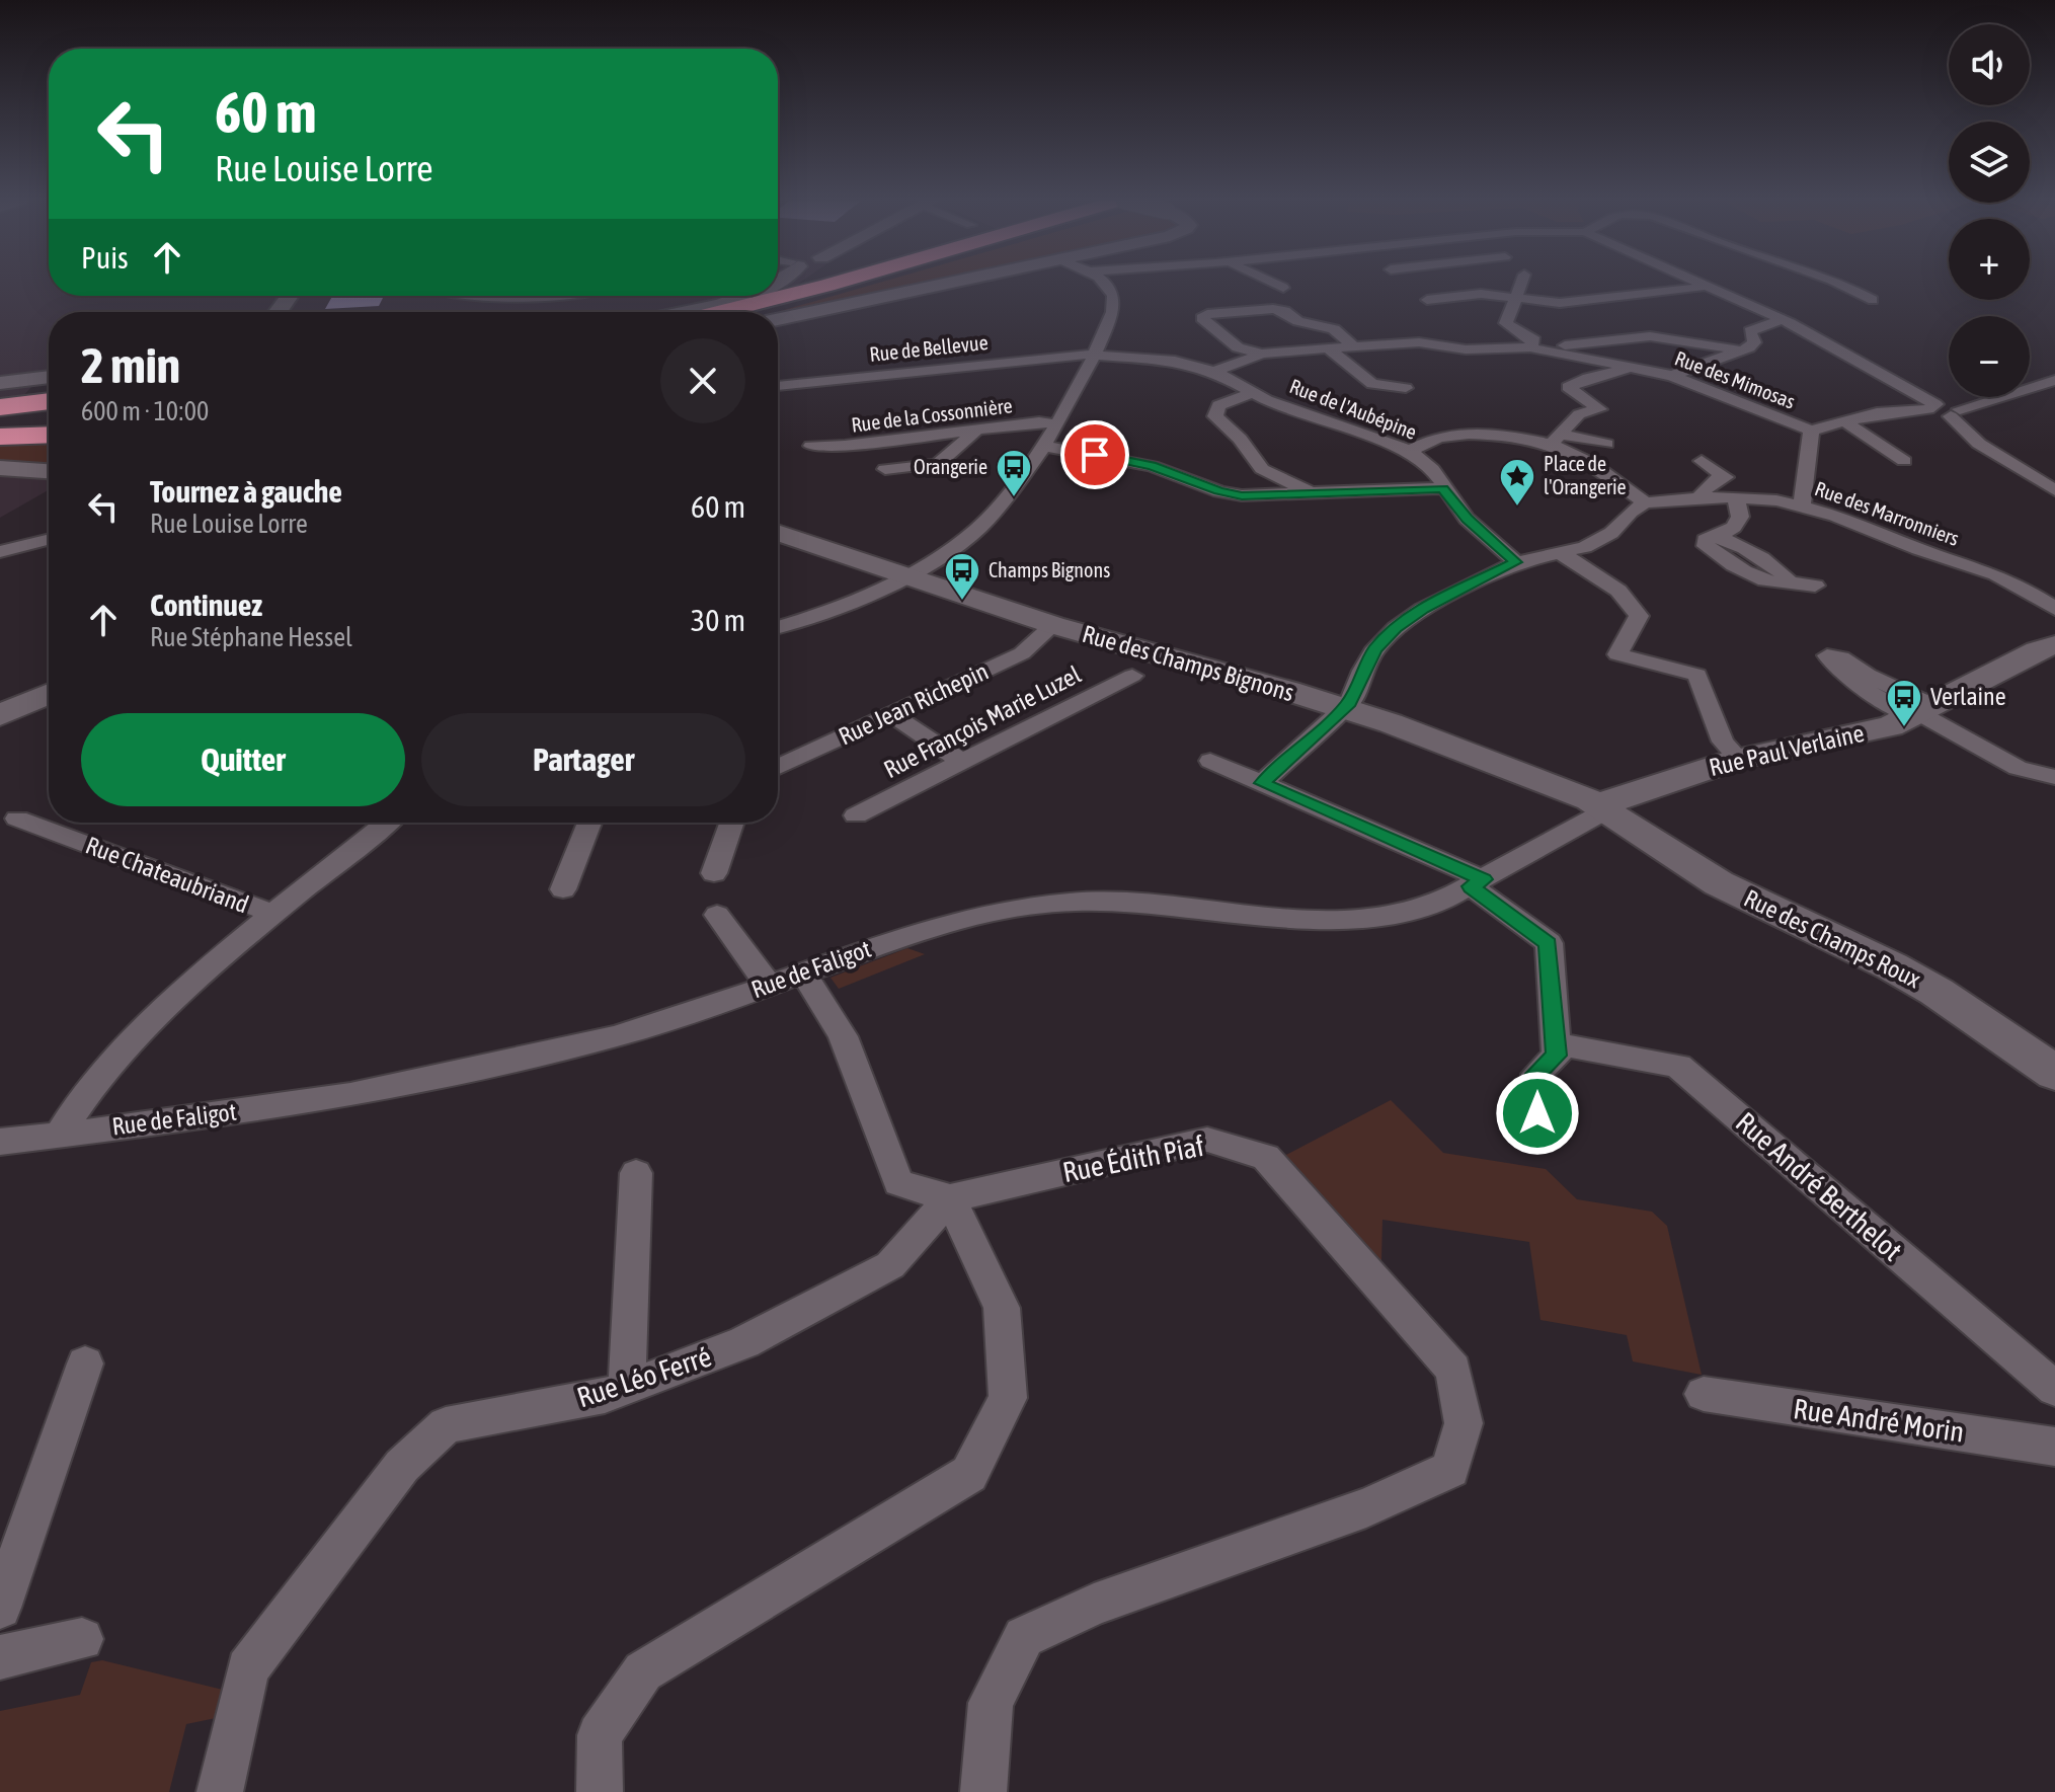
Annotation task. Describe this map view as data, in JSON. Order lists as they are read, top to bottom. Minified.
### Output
{"streets":{"street":["Rue de Bellevue","Rue des Mimosas","Rue de l'Aubépine","Rue de la Cossonnière","Rue des Marronniers","Rue des Champs Bignons","Rue Jean Richepin","Rue François Marie Luzel","Rue Paul Verlaine","Rue Chateaubriand","Rue des Champs Roux","Rue de Faligot","Rue Édith Piaf","Rue André Berthelot","Rue Léo Ferré","Rue André Morin"]},"crossings":[["Rue de Bellevue","Rue de l'Aubépine"],["Rue des Mimosas","Rue de l'Aubépine"],["Rue des Champs Bignons","Rue Jean Richepin"],["Rue des Champs Bignons","Rue Paul Verlaine"],["Rue des Champs Bignons","Rue des Champs Roux"],["Rue des Champs Bignons","Rue de Faligot"],["Rue Paul Verlaine","Rue des Champs Roux"],["Rue Paul Verlaine","Rue de Faligot"],["Rue des Champs Roux","Rue de Faligot"],["Rue Édith Piaf","Rue Léo Ferré"]],"places":{"bus stop":["Orangerie","Champs Bignons","Verlaine"],"place":["Place de l'Orangerie"]},"page":{"map_buttons":["+","−"],"turn":["60 m","Rue Louise Lorre"],"then":"Puis","heading":["2 min","600 m · 10:00"],"list":[{"name":"Tournez à gauche","note":"Rue Louise Lorre","value":"60 m"},{"name":"Continuez","note":"Rue Stéphane Hessel","value":"30 m"}],"buttons":["Quitter","Partager"]}}
